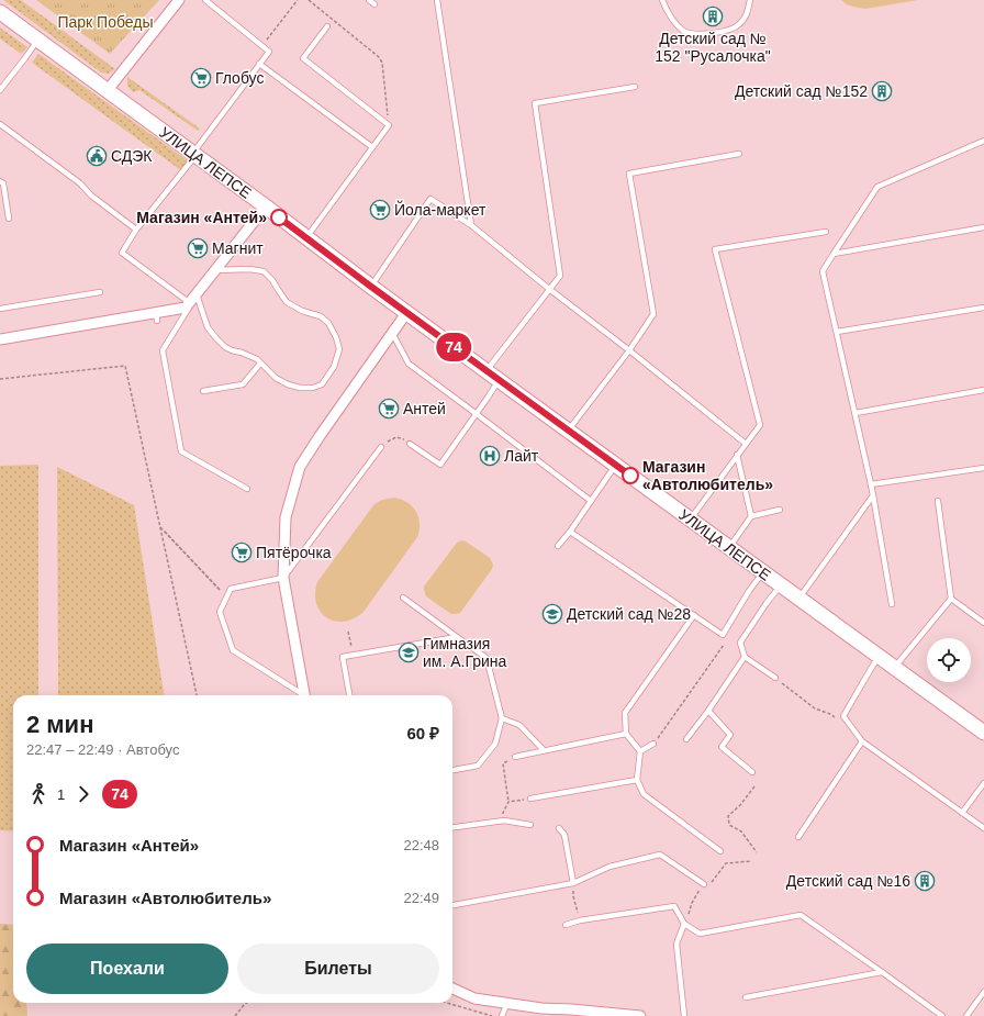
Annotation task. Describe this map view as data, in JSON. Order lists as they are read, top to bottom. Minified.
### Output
{"streets":{"main road":["УЛИЦА ЛЕПСЕ"]},"parks":["Парк Победы"],"places":{"building":["Детский сад № 152 \"Русалочка\"","Детский сад №152","Детский сад №16"],"supermarket":["Глобус","Йола-маркет","Магнит","Антей","Пятёрочка"],"public building":["СДЭК"],"other":["Магазин «Антей»","Магазин «Автолюбитель»"],"hospital":["Лайт"],"school or university":["Детский сад №28","Гимназия им. А.Грина"]},"lines":["bus line 74"],"page":{"on_map":"74","heading":["2 мин","22:47 – 22:49 · Автобус","60 ₽"],"legs":["1","74"],"list":[{"name":"Магазин «Антей»","value":"22:48"},{"name":"Магазин «Автолюбитель»","value":"22:49"}],"buttons":["Поехали","Билеты"]}}
